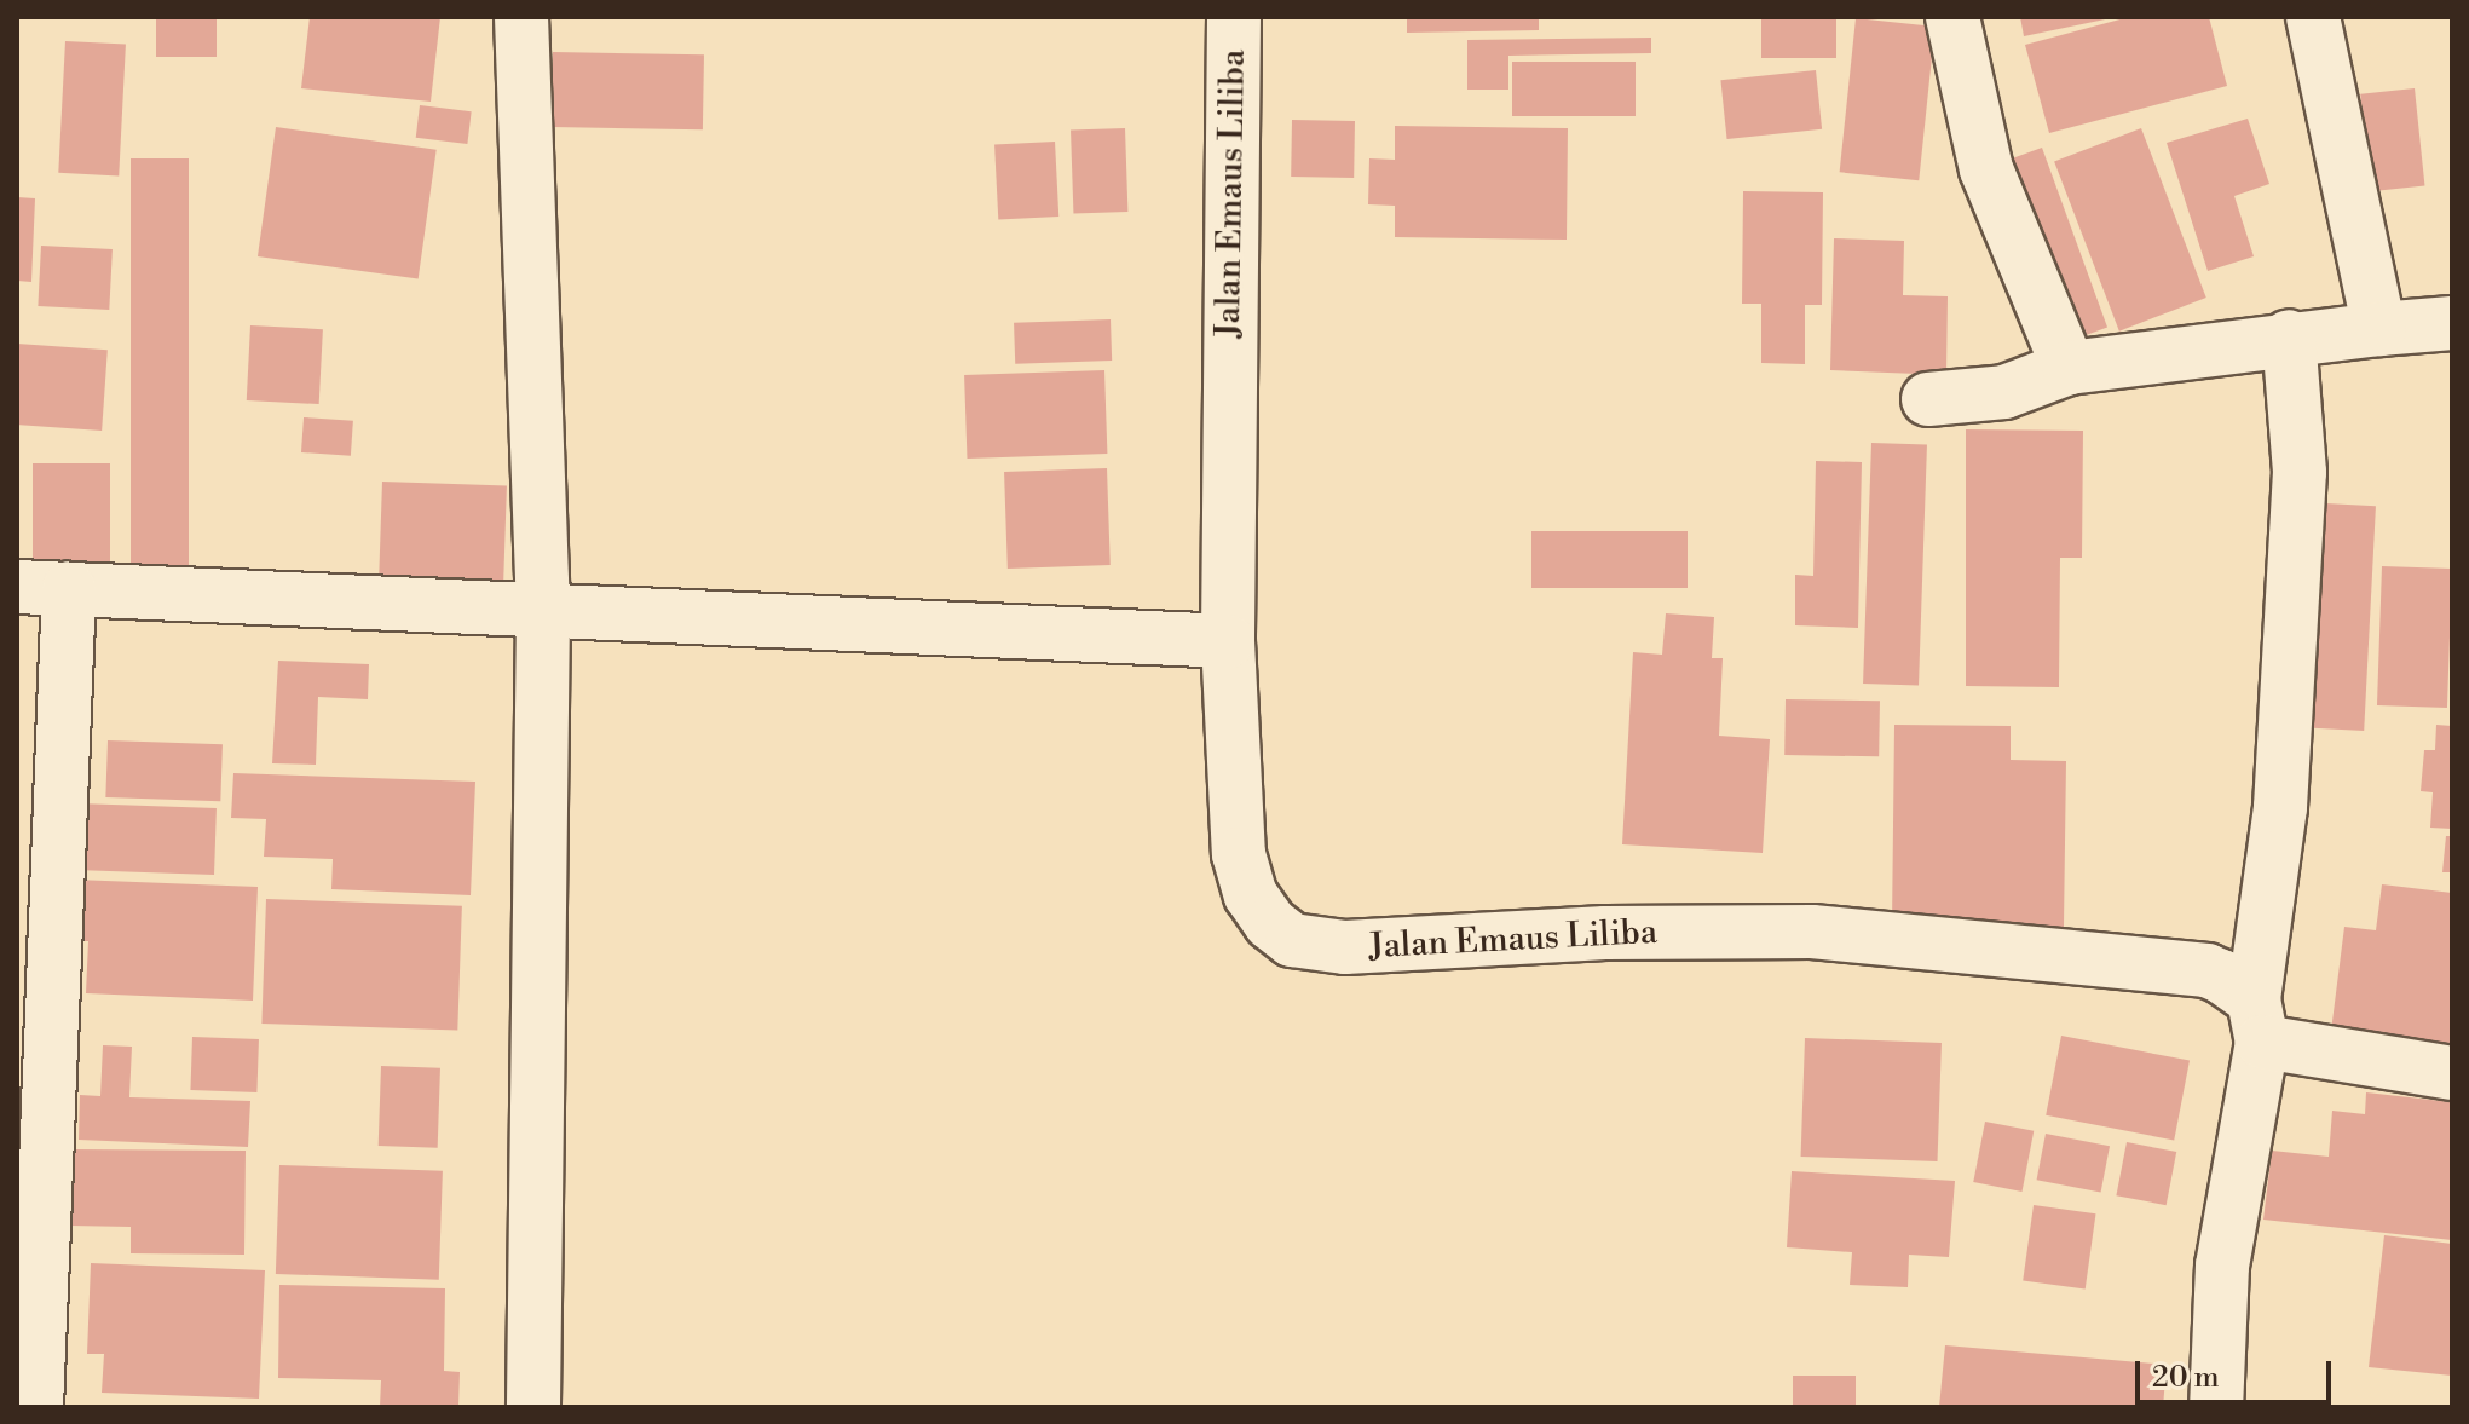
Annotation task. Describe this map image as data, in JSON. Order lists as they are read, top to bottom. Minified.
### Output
{"streets":{"street":["Jalan Emaus Liliba"]},"scale_bar":"20 m"}
